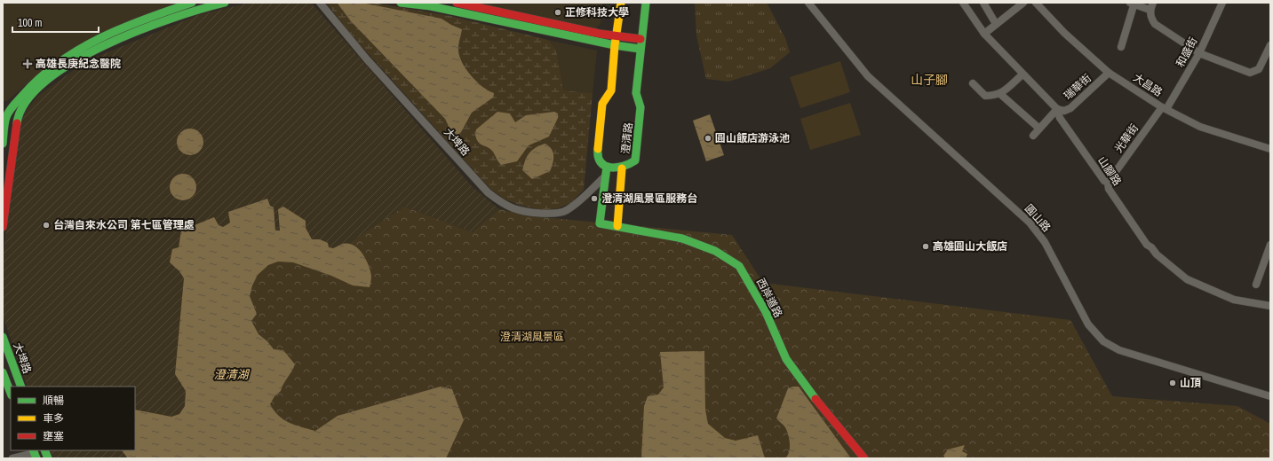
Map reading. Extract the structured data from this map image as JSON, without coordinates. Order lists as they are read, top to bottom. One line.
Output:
{"streets":{"main road":["澄清路","大埤路","西岸道路"],"street":["和盛街","大昌路","瑞華街","光華街","山腳路","圓山路"]},"crossings":[["和盛街","大昌路"],["和盛街","光華街"],["大昌路","瑞華街"],["大昌路","光華街"],["瑞華街","山腳路"],["光華街","山腳路"],["大埤路","西岸道路"]],"districts":["山子腳"],"water":["澄清湖"],"parks":["澄清湖風景區"],"places":{"other":["正修科技大學","圓山飯店游泳池","澄清湖風景區服務台","台灣自來水公司 第七區管理處","高雄圓山大飯店","山頂"],"health":["高雄長庚紀念醫院"]},"legend":["順暢","車多","壅塞"],"scale_bar":"100 m"}
